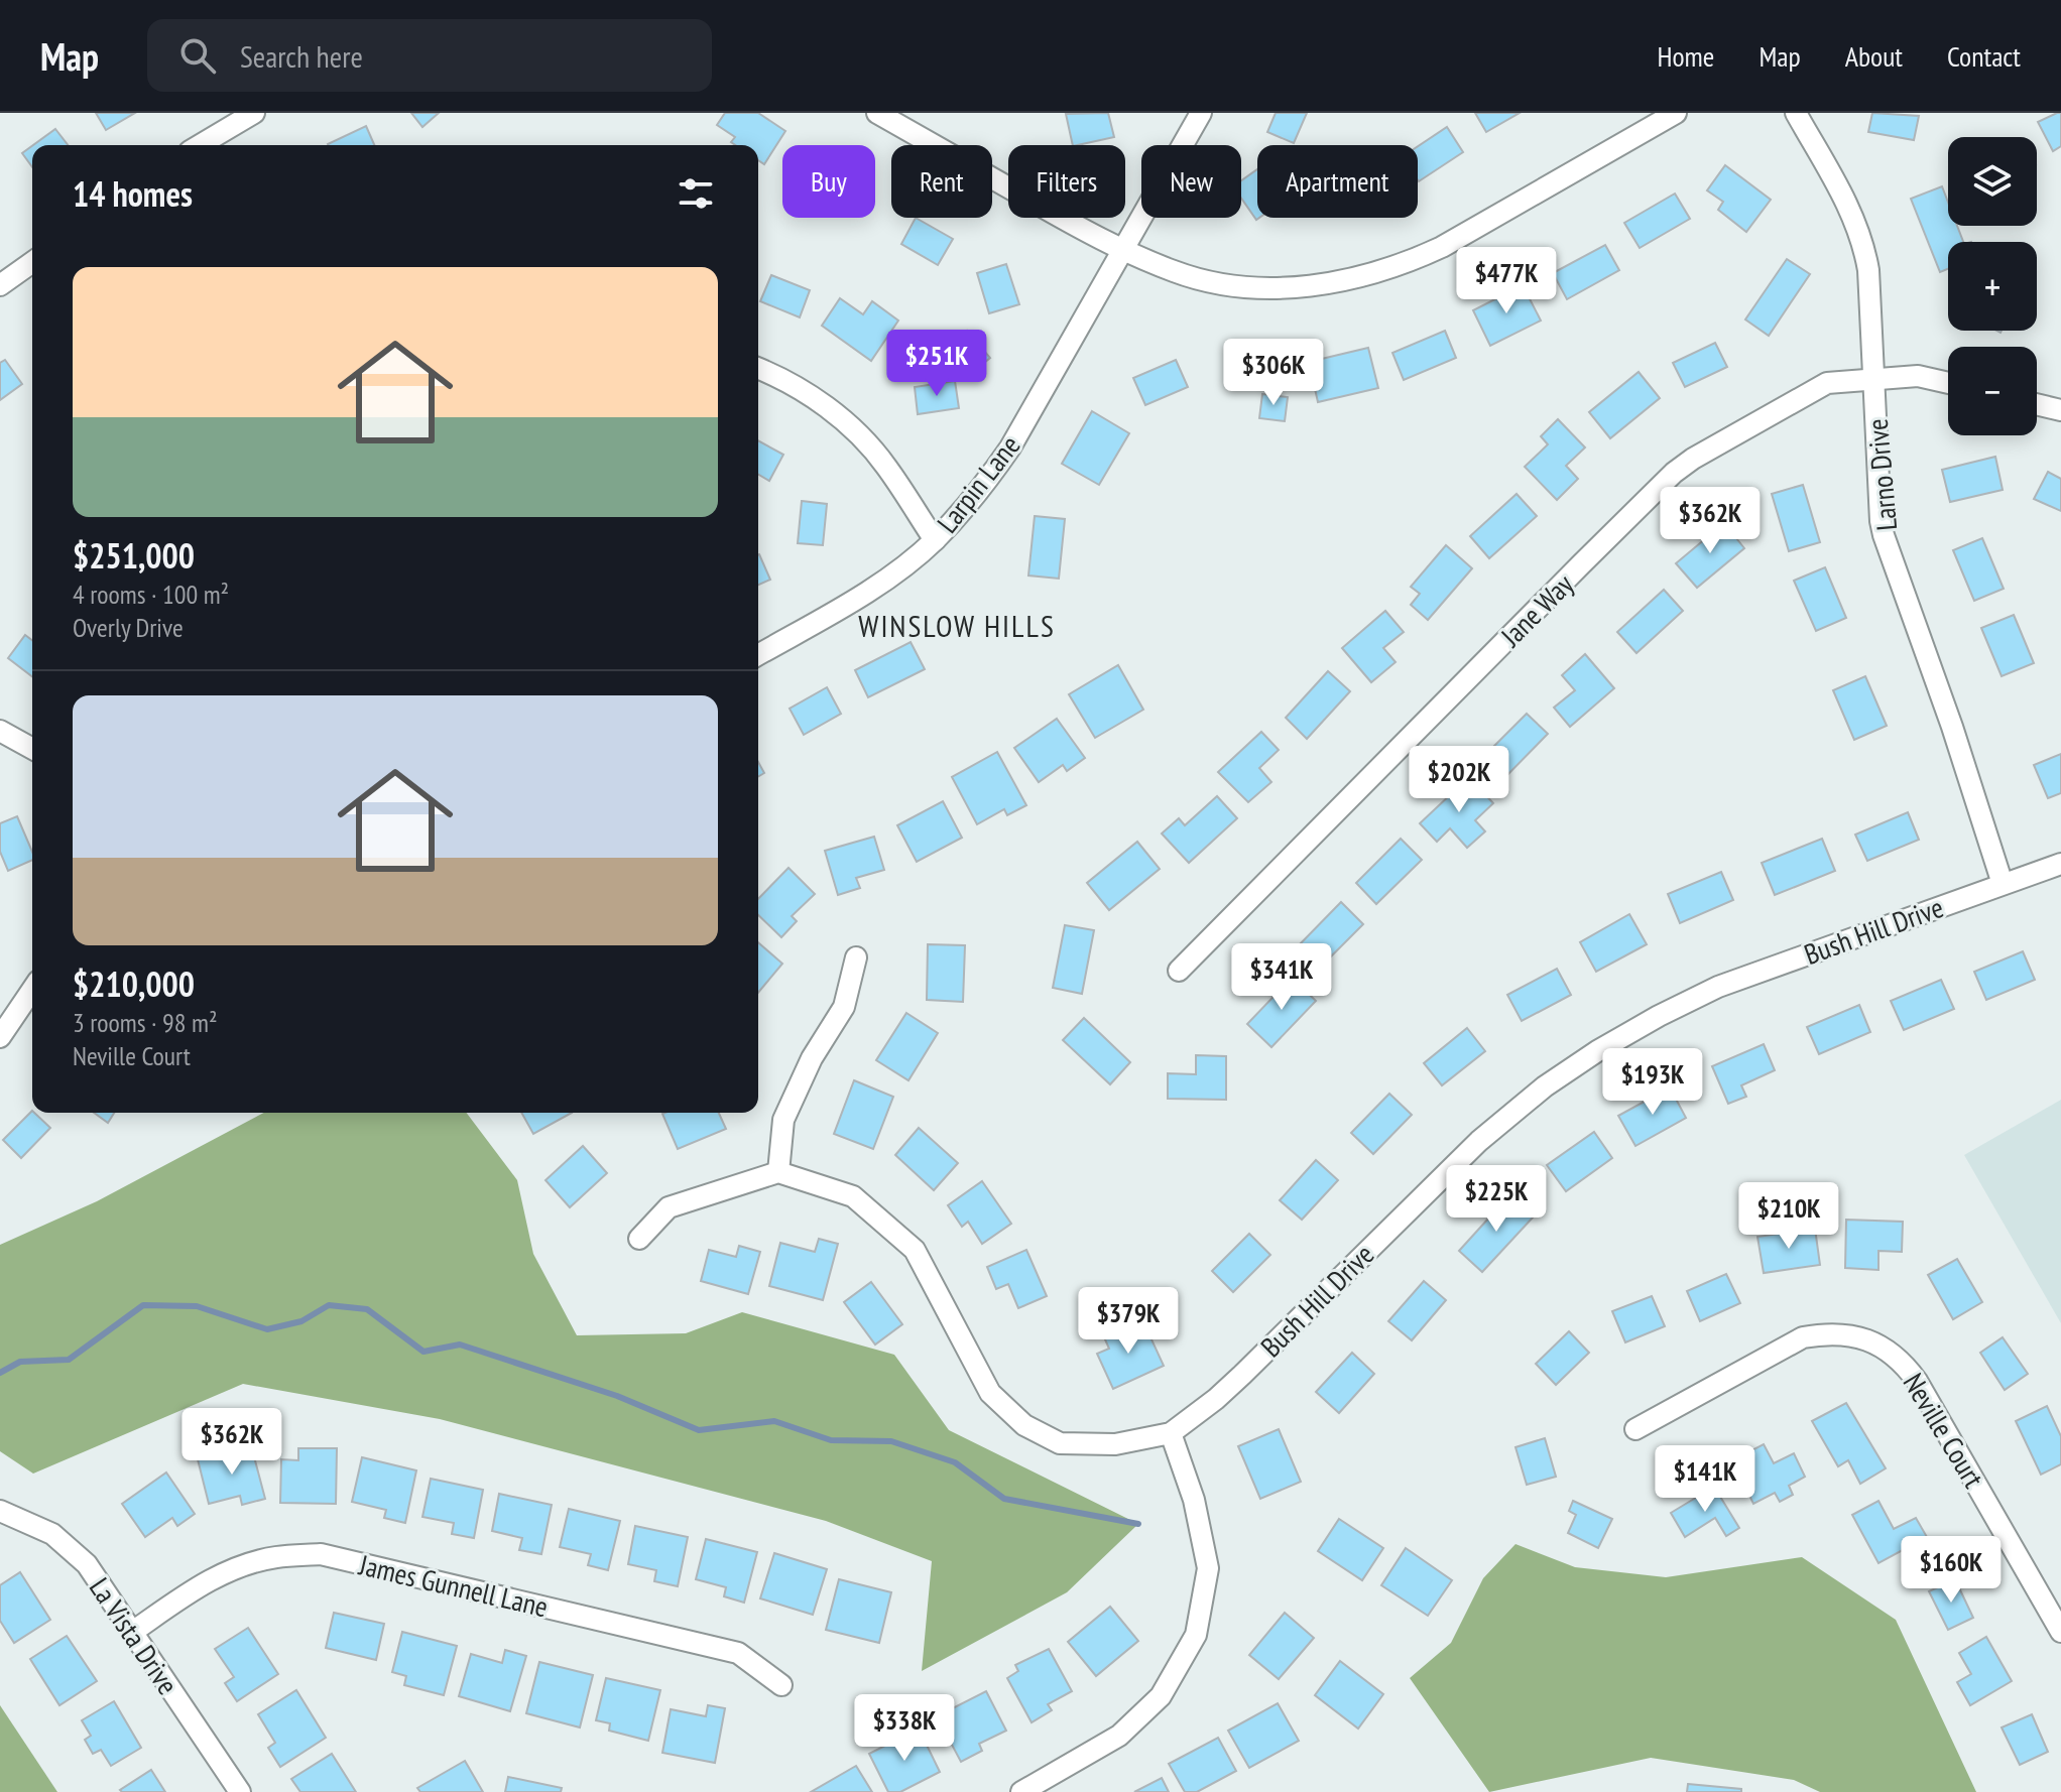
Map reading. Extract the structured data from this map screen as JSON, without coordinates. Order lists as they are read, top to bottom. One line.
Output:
{"streets":{"street":["Larno Drive","Larpin Lane","Jane Way","Bush Hill Drive","Neville Court","James Gunnell Lane","La Vista Drive"]},"crossings":[["Larno Drive","Jane Way"],["Larno Drive","Bush Hill Drive"],["James Gunnell Lane","La Vista Drive"]],"districts":["WINSLOW HILLS"],"page":{"header":"Map","search":"Search here","nav":["Home","Map","About","Contact"],"map_buttons":["+","−"],"chip":["Buy","Rent","Filters","New","Apartment"],"heading":"14 homes","list":[{"name":"$251,000","note":"4 rooms · 100 m² · Overly Drive"},{"name":"$210,000","note":"3 rooms · 98 m² · Neville Court"}],"price":["$477K","$251K","$306K","$362K","$202K","$341K","$193K","$225K","$210K","$379K","$362K","$141K","$160K","$338K"]}}
